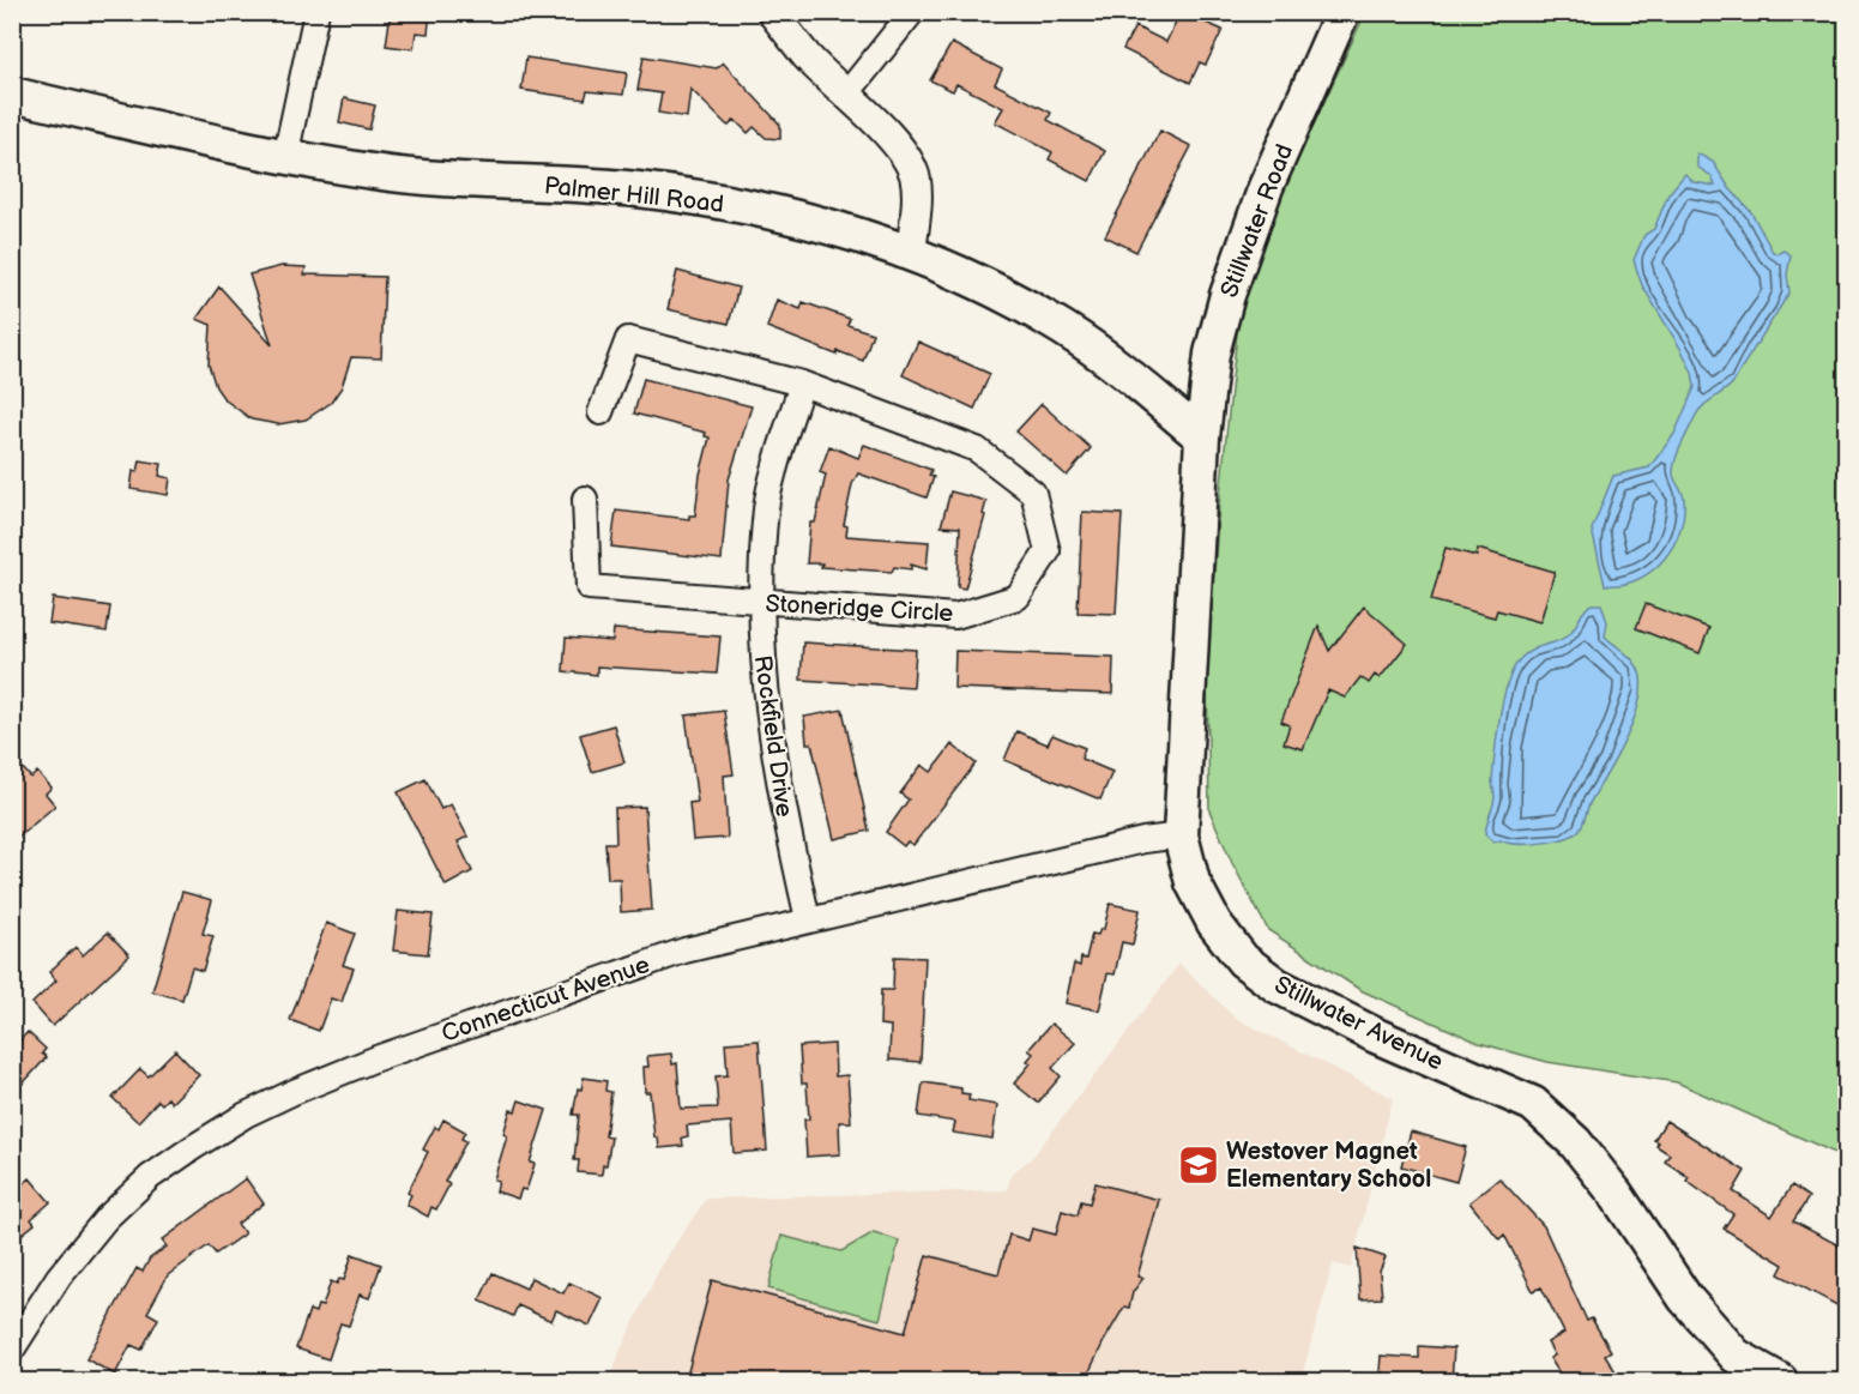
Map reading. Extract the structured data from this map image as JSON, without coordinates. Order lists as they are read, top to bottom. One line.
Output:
{"streets":{"main road":["Palmer Hill Road","Stillwater Road","Stillwater Avenue"],"street":["Stoneridge Circle","Rockfield Drive","Connecticut Avenue"]},"crossings":[["Palmer Hill Road","Stillwater Road"],["Palmer Hill Road","Stillwater Avenue"],["Stillwater Road","Stillwater Avenue"],["Stoneridge Circle","Rockfield Drive"],["Rockfield Drive","Connecticut Avenue"],["Connecticut Avenue","Stillwater Avenue"]],"places":{"school or university":["Westover Magnet Elementary School"]}}
